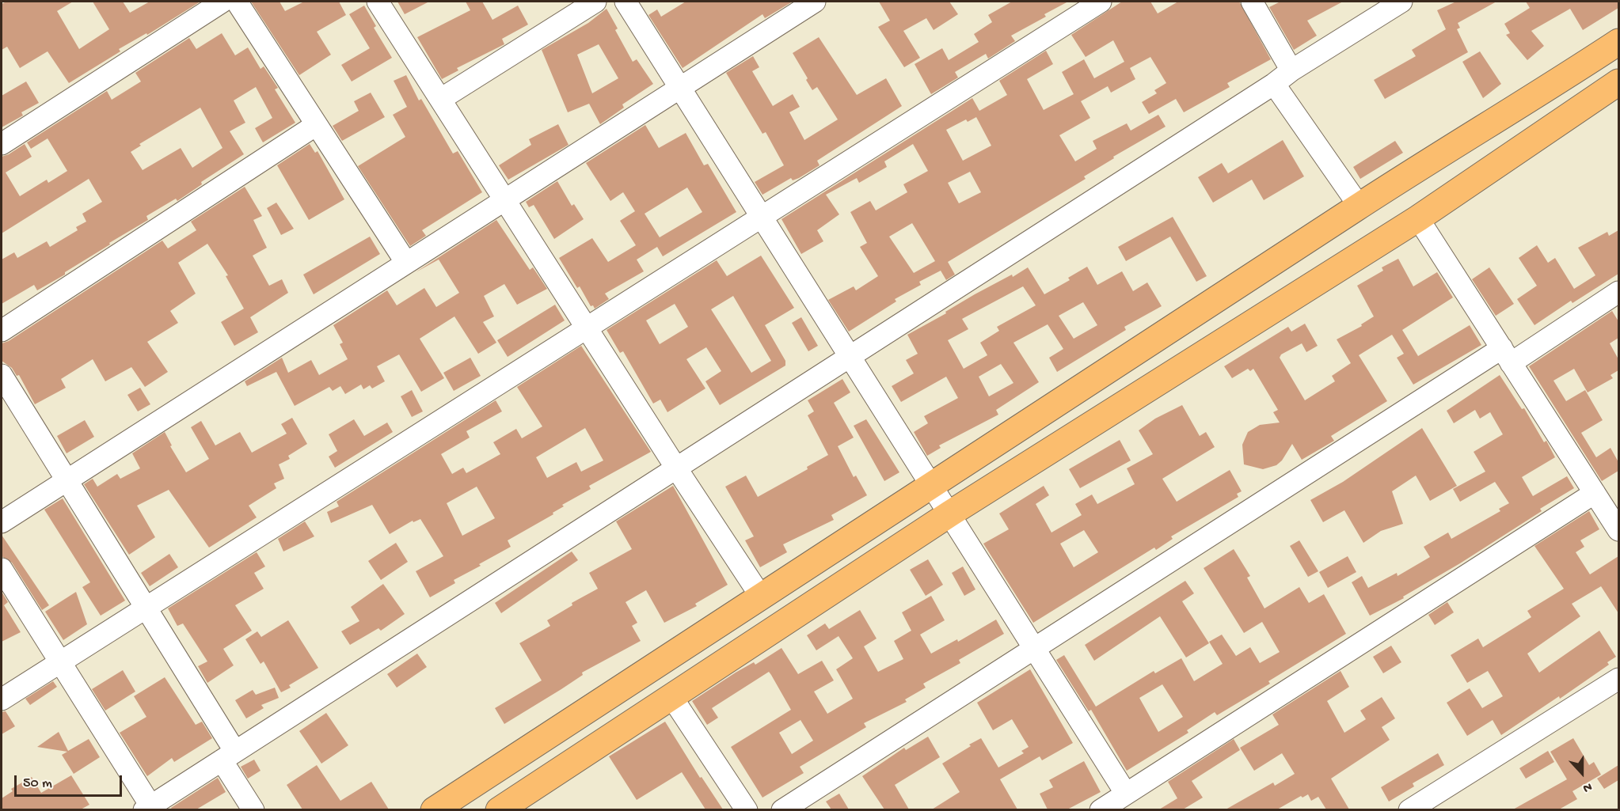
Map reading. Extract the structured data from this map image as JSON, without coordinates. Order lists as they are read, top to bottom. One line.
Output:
{"scale_bar":"50 m","north":"bottom"}
